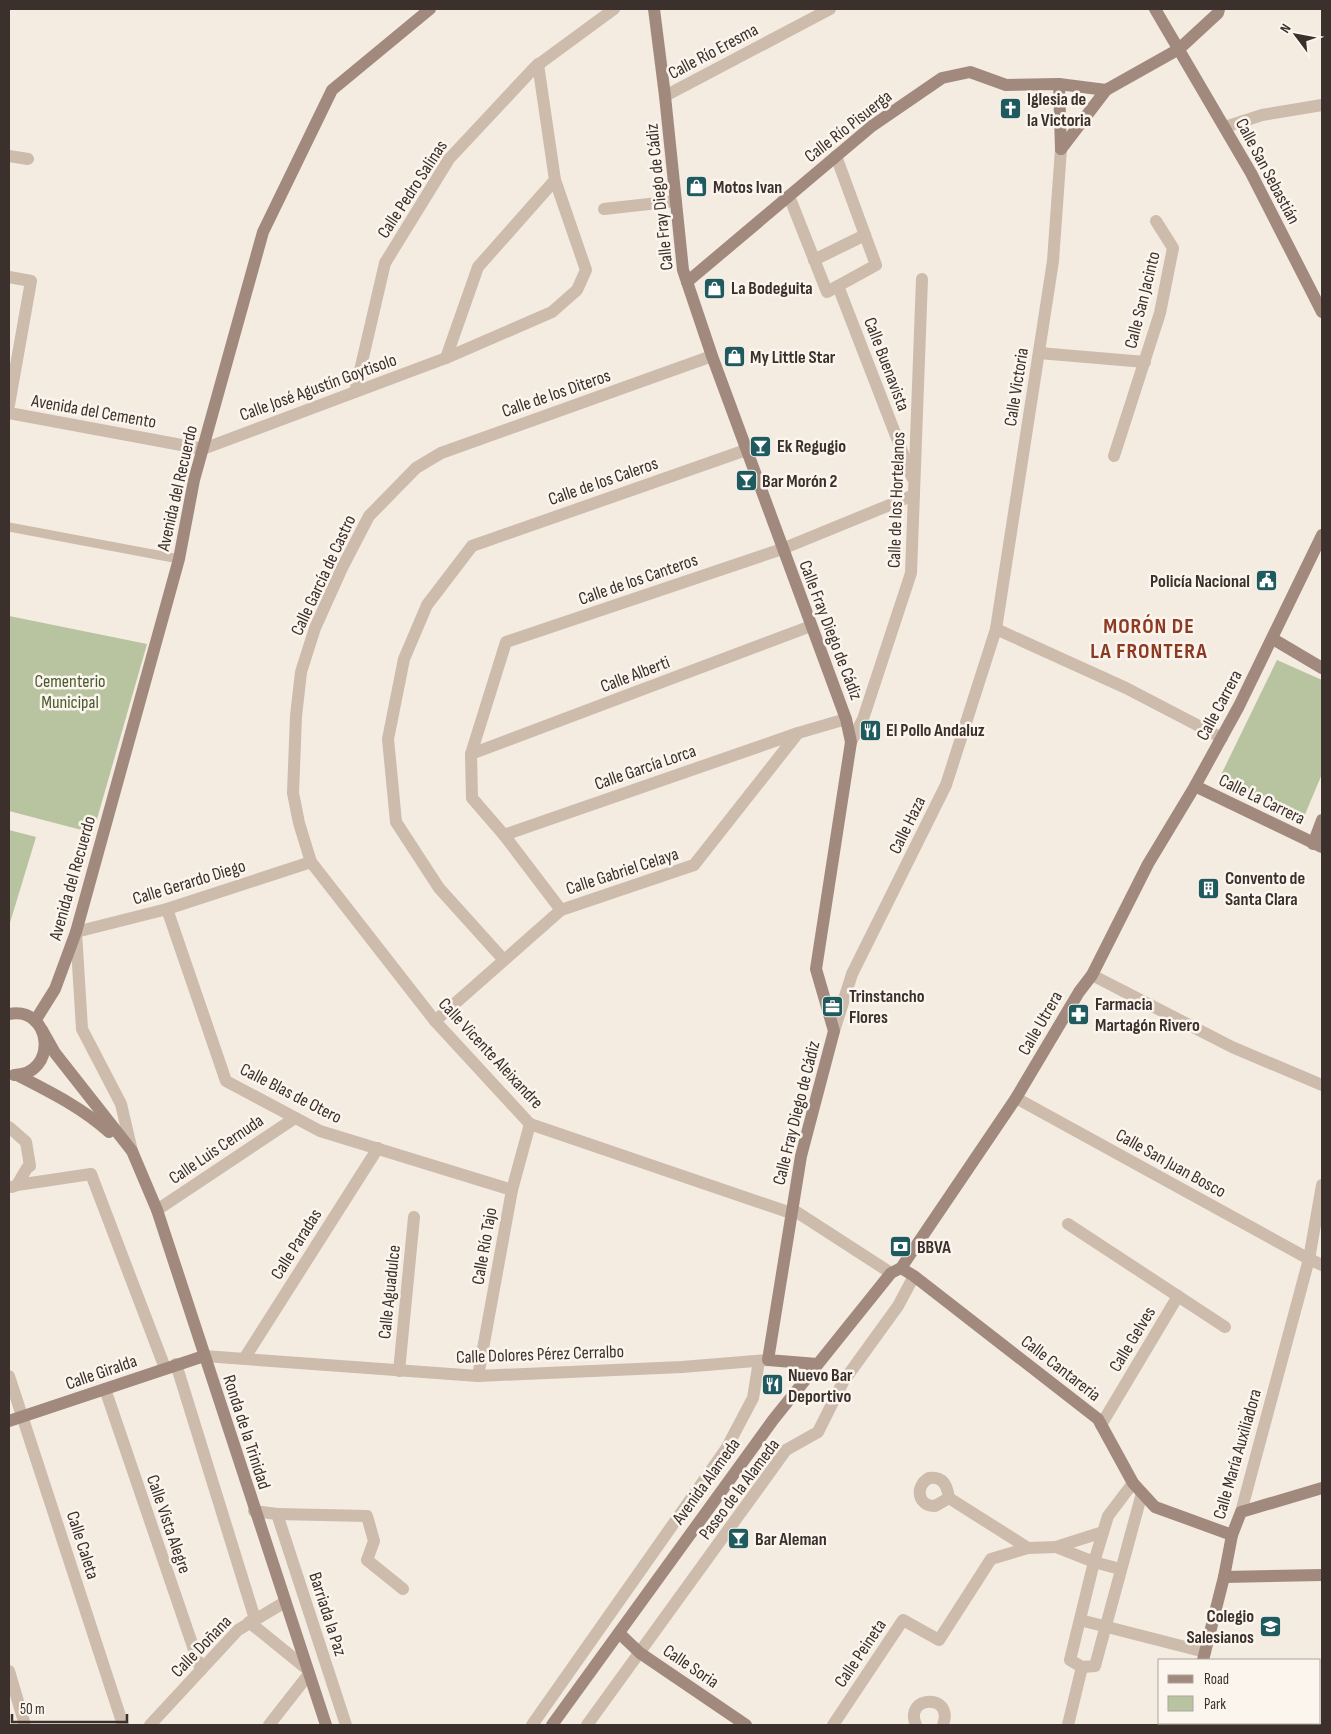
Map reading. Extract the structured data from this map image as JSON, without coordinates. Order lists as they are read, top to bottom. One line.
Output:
{"streets":{"street":["Calle Río Eresma","Calle Río Pisuerga","Calle San Sebastián","Calle Pedro Salinas","Calle Fray Diego de Cádiz","Calle San Jacinto","Calle Buenavista","Calle José Agustín Goytisolo","Calle Victoria","Calle de los Diteros","Avenida del Cemento","Calle de los Caleros","Avenida del Recuerdo","Calle de los Hortelanos","Calle García de Castro","Calle de los Canteros","Calle Alberti","Calle Carrera","Calle García Lorca","Calle La Carrera","Calle Haza","Calle Gabriel Celaya","Calle Gerardo Diego","Calle Utrera","Calle Vicente Aleixandre","Calle Blas de Otero","Calle Luis Cernuda","Calle San Juan Bosco","Calle Paradas","Calle Río Tajo","Calle Aguadulce","Calle Gelves","Calle Dolores Pérez Cerralbo","Calle Cantareria","Calle Giralda","Ronda de la Trinidad","Calle María Auxiliadora","Avenida Alameda","Paseo de la Alameda","Calle Vista Alegre","Calle Caleta","Barriada la Paz","Calle Doñana","Calle Peineta","Calle Soria"]},"crossings":[["Calle Río Eresma","Calle Fray Diego de Cádiz"],["Calle Río Pisuerga","Calle Fray Diego de Cádiz"],["Calle Pedro Salinas","Calle José Agustín Goytisolo"],["Calle Fray Diego de Cádiz","Calle de los Diteros"],["Calle Fray Diego de Cádiz","Calle de los Caleros"],["Calle Fray Diego de Cádiz","Calle de los Hortelanos"],["Calle Fray Diego de Cádiz","Calle de los Canteros"],["Calle Fray Diego de Cádiz","Calle Alberti"],["Calle Fray Diego de Cádiz","Calle García Lorca"],["Calle Fray Diego de Cádiz","Calle Haza"],["Calle Fray Diego de Cádiz","Calle Vicente Aleixandre"],["Calle Fray Diego de Cádiz","Calle Dolores Pérez Cerralbo"],["Calle Fray Diego de Cádiz","Paseo de la Alameda"],["Calle San Jacinto","Calle Victoria"],["Calle Buenavista","Calle de los Hortelanos"],["Calle Buenavista","Calle de los Canteros"],["Calle José Agustín Goytisolo","Avenida del Cemento"],["Calle José Agustín Goytisolo","Avenida del Recuerdo"],["Calle Victoria","Calle Haza"],["Calle de los Diteros","Calle García de Castro"],["Avenida del Cemento","Avenida del Recuerdo"],["Calle de los Caleros","Calle Gabriel Celaya"],["Avenida del Recuerdo","Calle Gerardo Diego"],["Avenida del Recuerdo","Ronda de la Trinidad"],["Calle de los Hortelanos","Calle de los Canteros"],["Calle García de Castro","Calle Gerardo Diego"],["Calle García de Castro","Calle Vicente Aleixandre"],["Calle de los Canteros","Calle Alberti"],["Calle Carrera","Calle La Carrera"],["Calle Carrera","Calle Utrera"],["Calle García Lorca","Calle Gabriel Celaya"],["Calle La Carrera","Calle Utrera"],["Calle Gabriel Celaya","Calle Vicente Aleixandre"],["Calle Gerardo Diego","Calle Vicente Aleixandre"],["Calle Gerardo Diego","Calle Blas de Otero"],["Calle Utrera","Calle Vicente Aleixandre"],["Calle Utrera","Calle San Juan Bosco"],["Calle Utrera","Calle Cantareria"],["Calle Utrera","Avenida Alameda"],["Calle Vicente Aleixandre","Calle Río Tajo"],["Calle Vicente Aleixandre","Calle Cantareria"],["Calle Vicente Aleixandre","Avenida Alameda"],["Calle Blas de Otero","Calle Luis Cernuda"],["Calle Blas de Otero","Calle Paradas"],["Calle Blas de Otero","Calle Río Tajo"],["Calle Luis Cernuda","Ronda de la Trinidad"],["Calle San Juan Bosco","Calle María Auxiliadora"],["Calle Paradas","Calle Dolores Pérez Cerralbo"],["Calle Río Tajo","Calle Dolores Pérez Cerralbo"],["Calle Aguadulce","Calle Dolores Pérez Cerralbo"],["Calle Gelves","Calle Cantareria"],["Calle Dolores Pérez Cerralbo","Calle Giralda"],["Calle Dolores Pérez Cerralbo","Ronda de la Trinidad"],["Calle Dolores Pérez Cerralbo","Avenida Alameda"],["Calle Dolores Pérez Cerralbo","Paseo de la Alameda"],["Calle Cantareria","Calle María Auxiliadora"],["Calle Cantareria","Avenida Alameda"],["Calle Cantareria","Paseo de la Alameda"],["Calle Giralda","Ronda de la Trinidad"],["Calle Giralda","Calle Vista Alegre"],["Calle Giralda","Calle Caleta"],["Ronda de la Trinidad","Calle Doñana"],["Avenida Alameda","Calle Soria"],["Paseo de la Alameda","Calle Soria"],["Calle Vista Alegre","Calle Doñana"]],"districts":["MORÓN DE LA FRONTERA"],"parks":["Cementerio Municipal"],"places":{"church":["Iglesia de la Victoria"],"shop":["Motos Ivan","La Bodeguita","My Little Star"],"bar":["Ek Regugio","Bar Morón 2","Bar Aleman"],"public building":["Policía Nacional"],"restaurant":["El Pollo Andaluz","Nuevo Bar Deportivo"],"building":["Convento de Santa Clara"],"office":["Trinstancho Flores"],"pharmacy":["Farmacia Martagón Rivero"],"bank":["BBVA"],"school or university":["Colegio Salesianos"]},"legend":["Road","Park"],"scale_bar":"50 m","north":"top left"}
